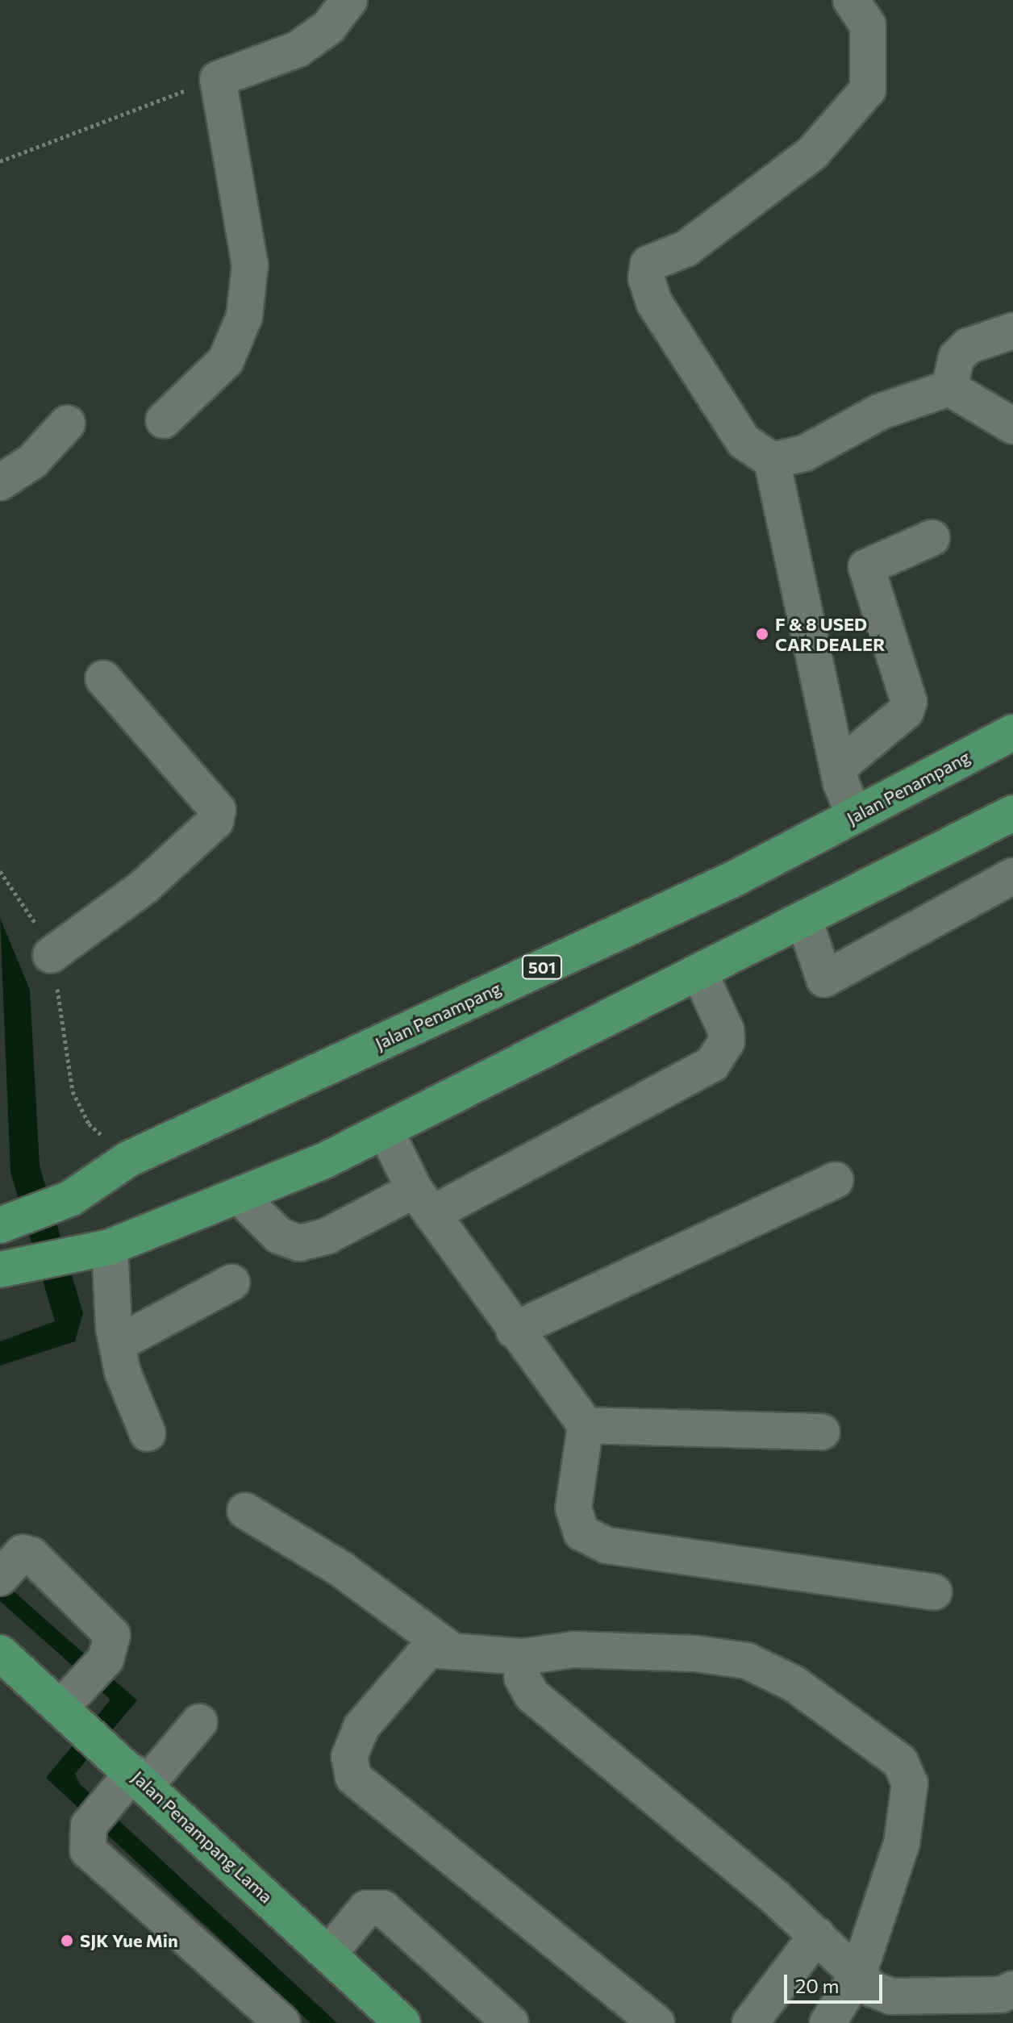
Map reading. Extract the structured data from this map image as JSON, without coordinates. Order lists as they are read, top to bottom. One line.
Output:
{"streets":{"main road":["Jalan Penampang","501","Jalan Penampang Lama"]},"places":["F & 8 USED CAR DEALER","SJK Yue Min"],"scale_bar":"20 m"}
